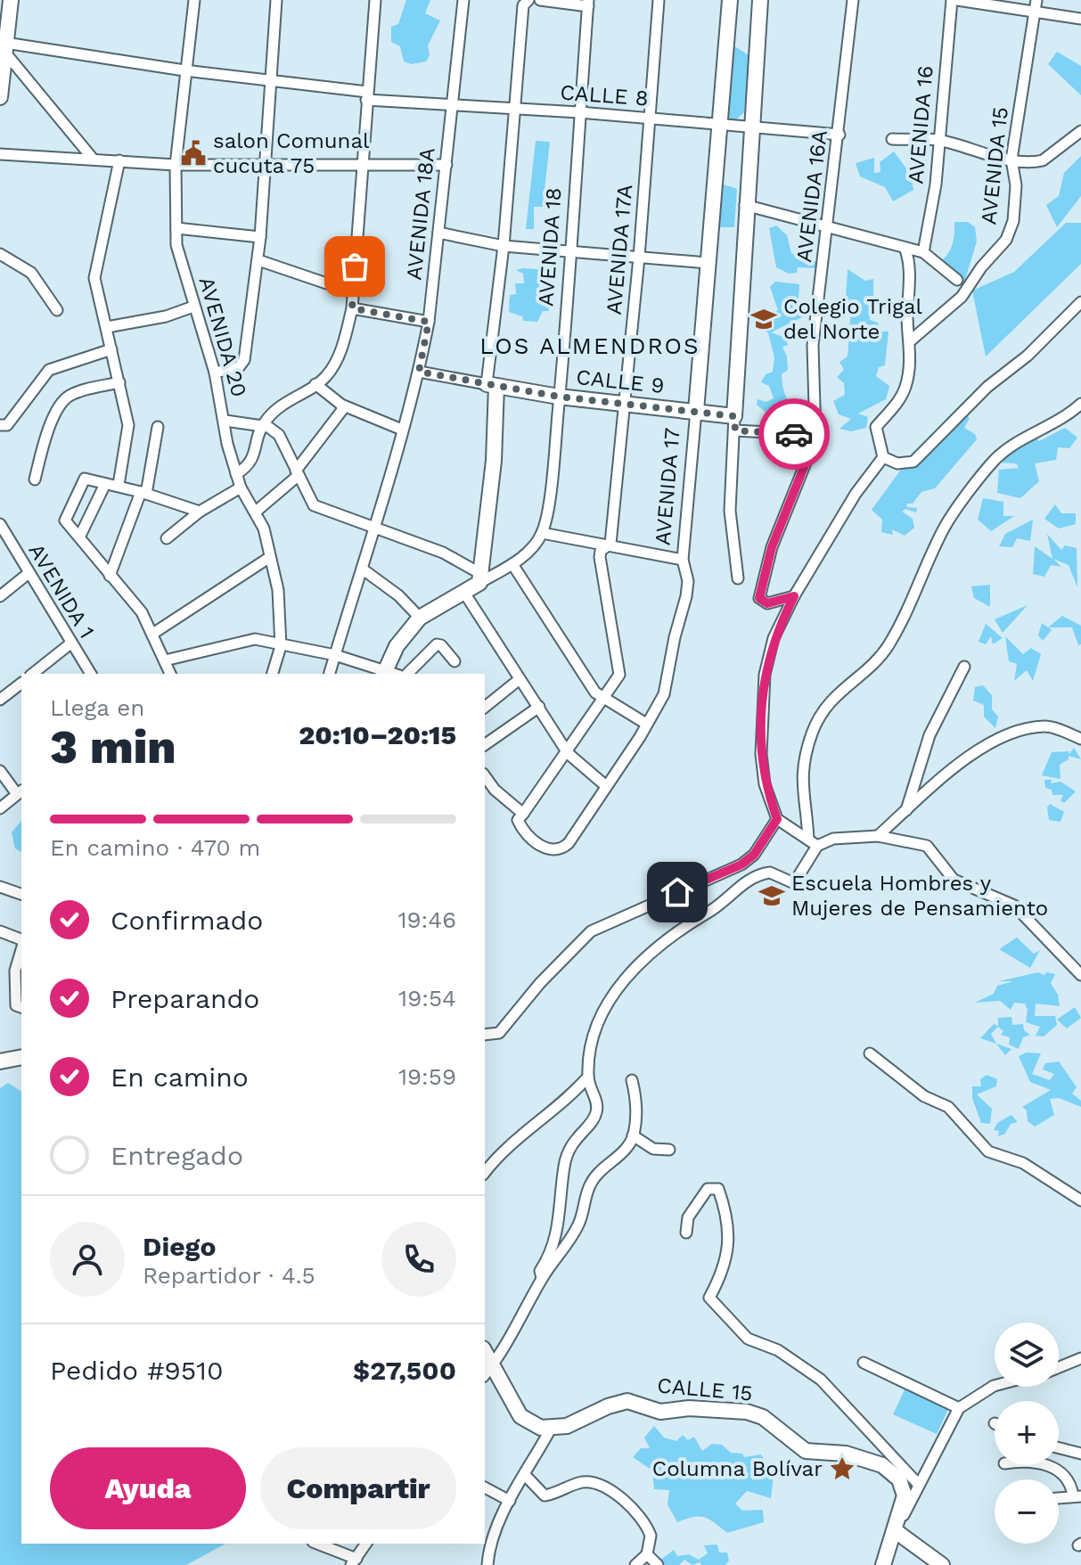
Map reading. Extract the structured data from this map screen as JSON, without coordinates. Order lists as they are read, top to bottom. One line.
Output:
{"streets":{"main road":["CALLE 9","AVENIDA 17","CALLE 15"],"street":["CALLE 8","AVENIDA 16","AVENIDA 15","AVENIDA 16A","AVENIDA 18A","AVENIDA 18","AVENIDA 17A","AVENIDA 20","AVENIDA 1"]},"crossings":[["CALLE 8","AVENIDA 16A"],["CALLE 8","AVENIDA 18A"],["CALLE 8","AVENIDA 18"],["CALLE 8","AVENIDA 17A"],["CALLE 8","AVENIDA 20"],["CALLE 8","AVENIDA 17"],["AVENIDA 18A","CALLE 9"],["AVENIDA 18","CALLE 9"],["AVENIDA 17A","CALLE 9"],["AVENIDA 17A","AVENIDA 17"],["CALLE 9","AVENIDA 17"]],"districts":["LOS ALMENDROS"],"places":{"public building":["salon Comunal cucuta 75"],"school or university":["Colegio Trigal del Norte","Escuela Hombres y Mujeres de Pensamiento"],"place":["Columna Bolívar"]},"page":{"heading":["3 min","Llega en","20:10–20:15"],"panel":["Diego","Repartidor · 4.5","Pedido #9510","$27,500"],"bar":"En camino · 470 m","list":[["Confirmado","19:46"],["Preparando","19:54"],["En camino","19:59"],"Entregado"],"map_buttons":["+","−"],"buttons":["Ayuda","Compartir"]}}
